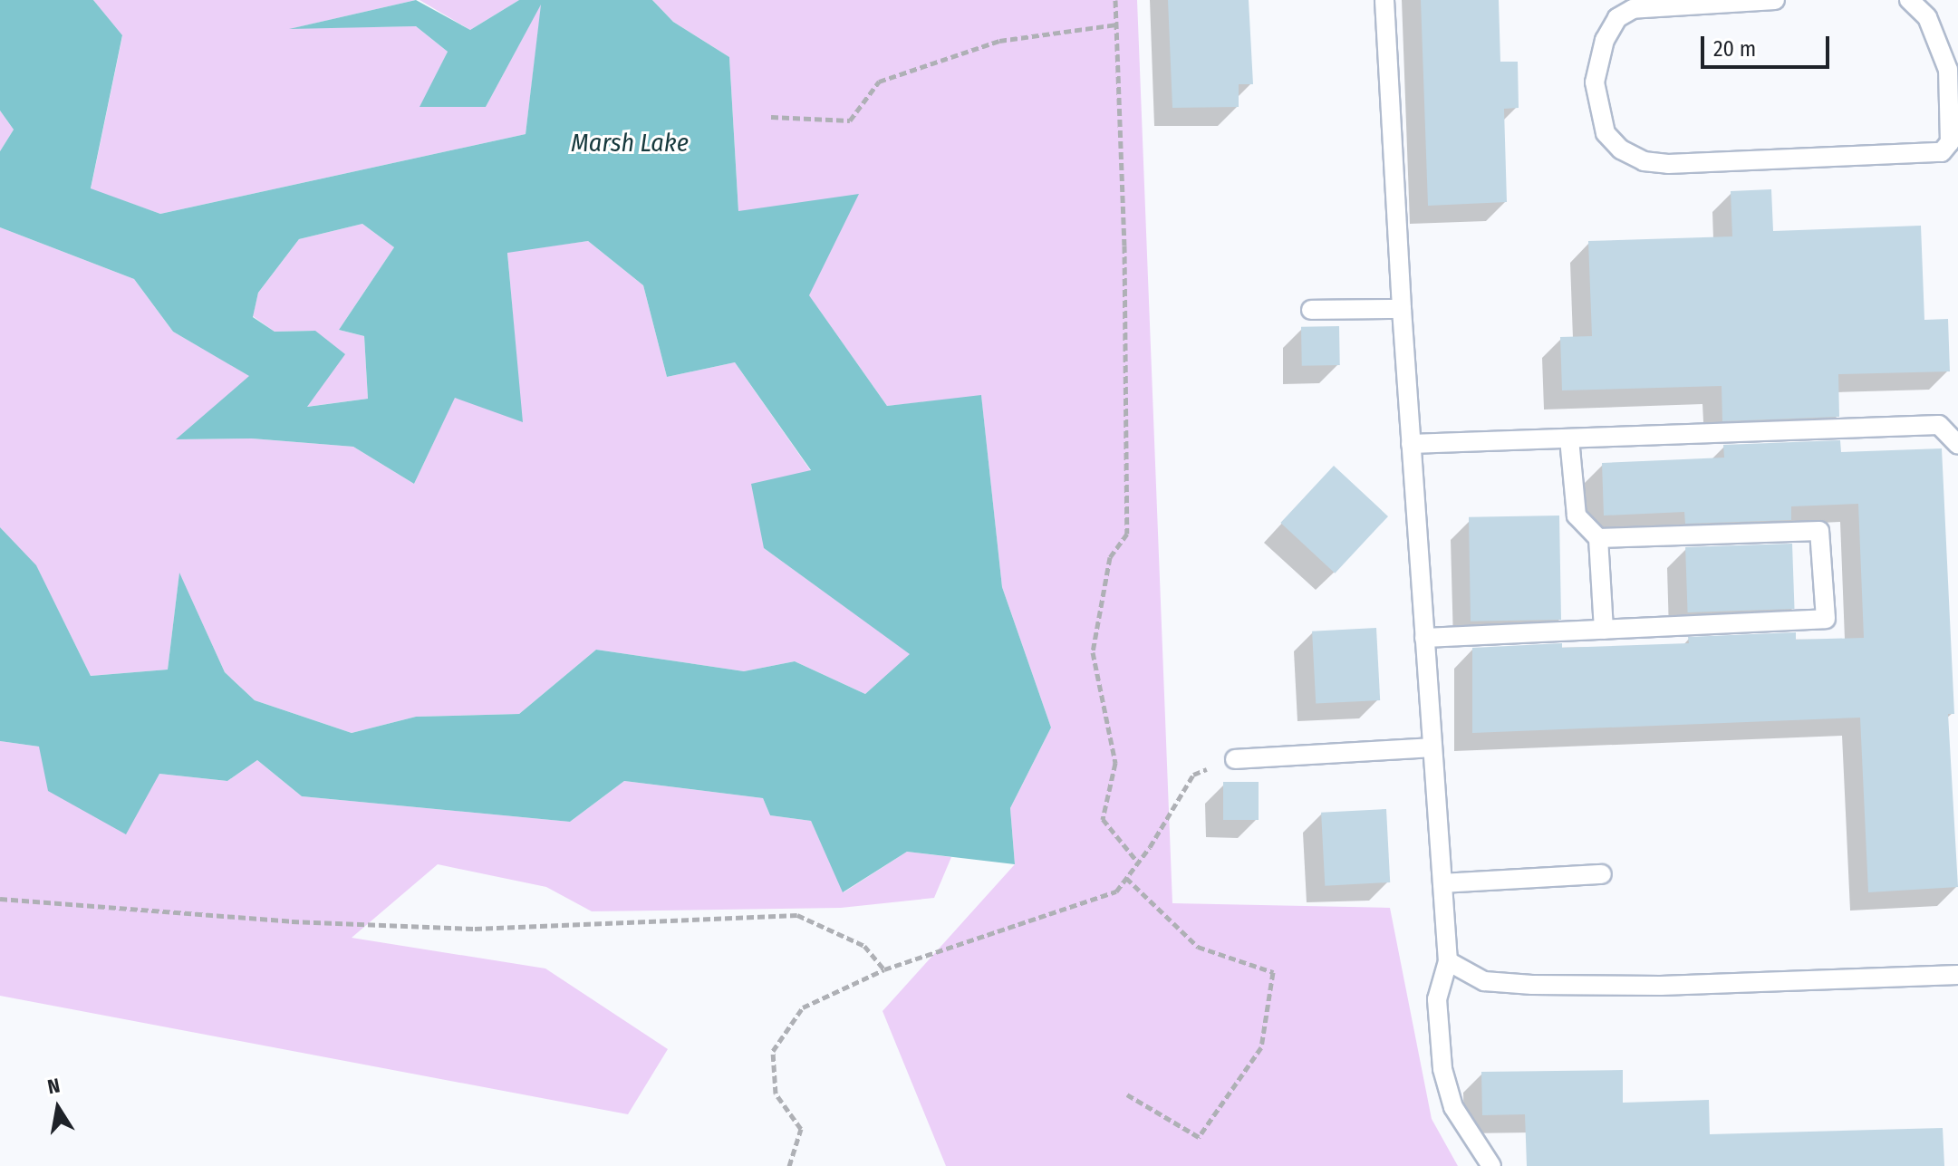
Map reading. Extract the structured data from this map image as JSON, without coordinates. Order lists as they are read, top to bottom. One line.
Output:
{"water":["Marsh Lake"],"scale_bar":"20 m","north":"top"}
